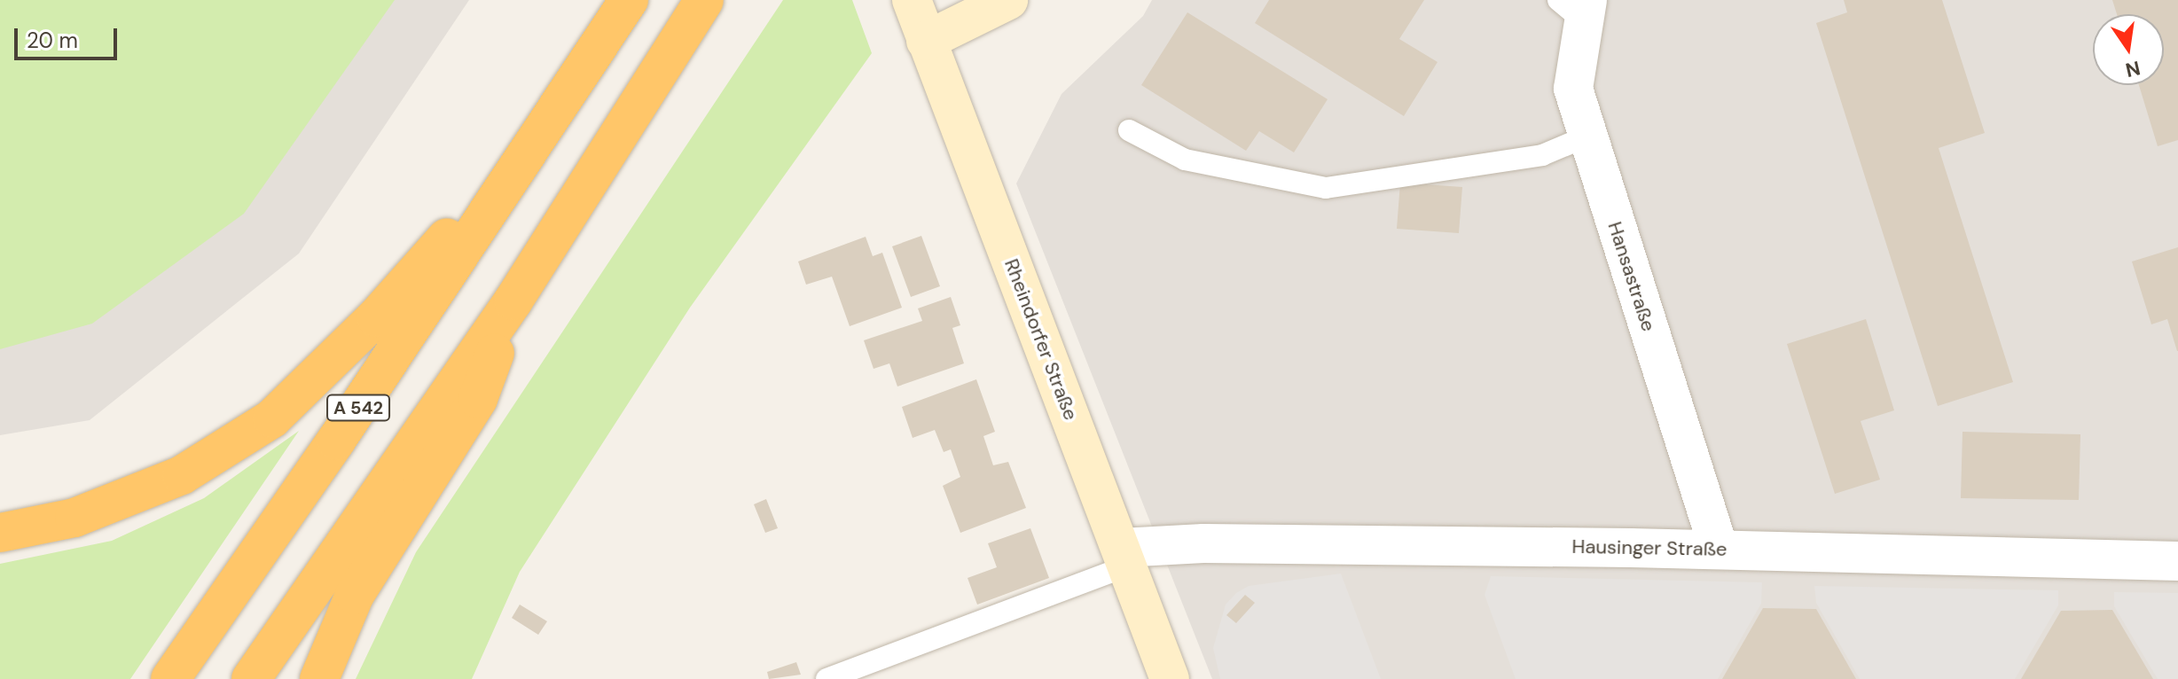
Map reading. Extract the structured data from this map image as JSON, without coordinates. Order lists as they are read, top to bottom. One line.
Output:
{"streets":{"highway":["A 542"],"main road":["Rheindorfer Straße"],"street":["Hansastraße","Hausinger Straße"]},"crossings":[["Hansastraße","Hausinger Straße"],["Rheindorfer Straße","Hausinger Straße"]],"scale_bar":"20 m","north":"bottom"}
